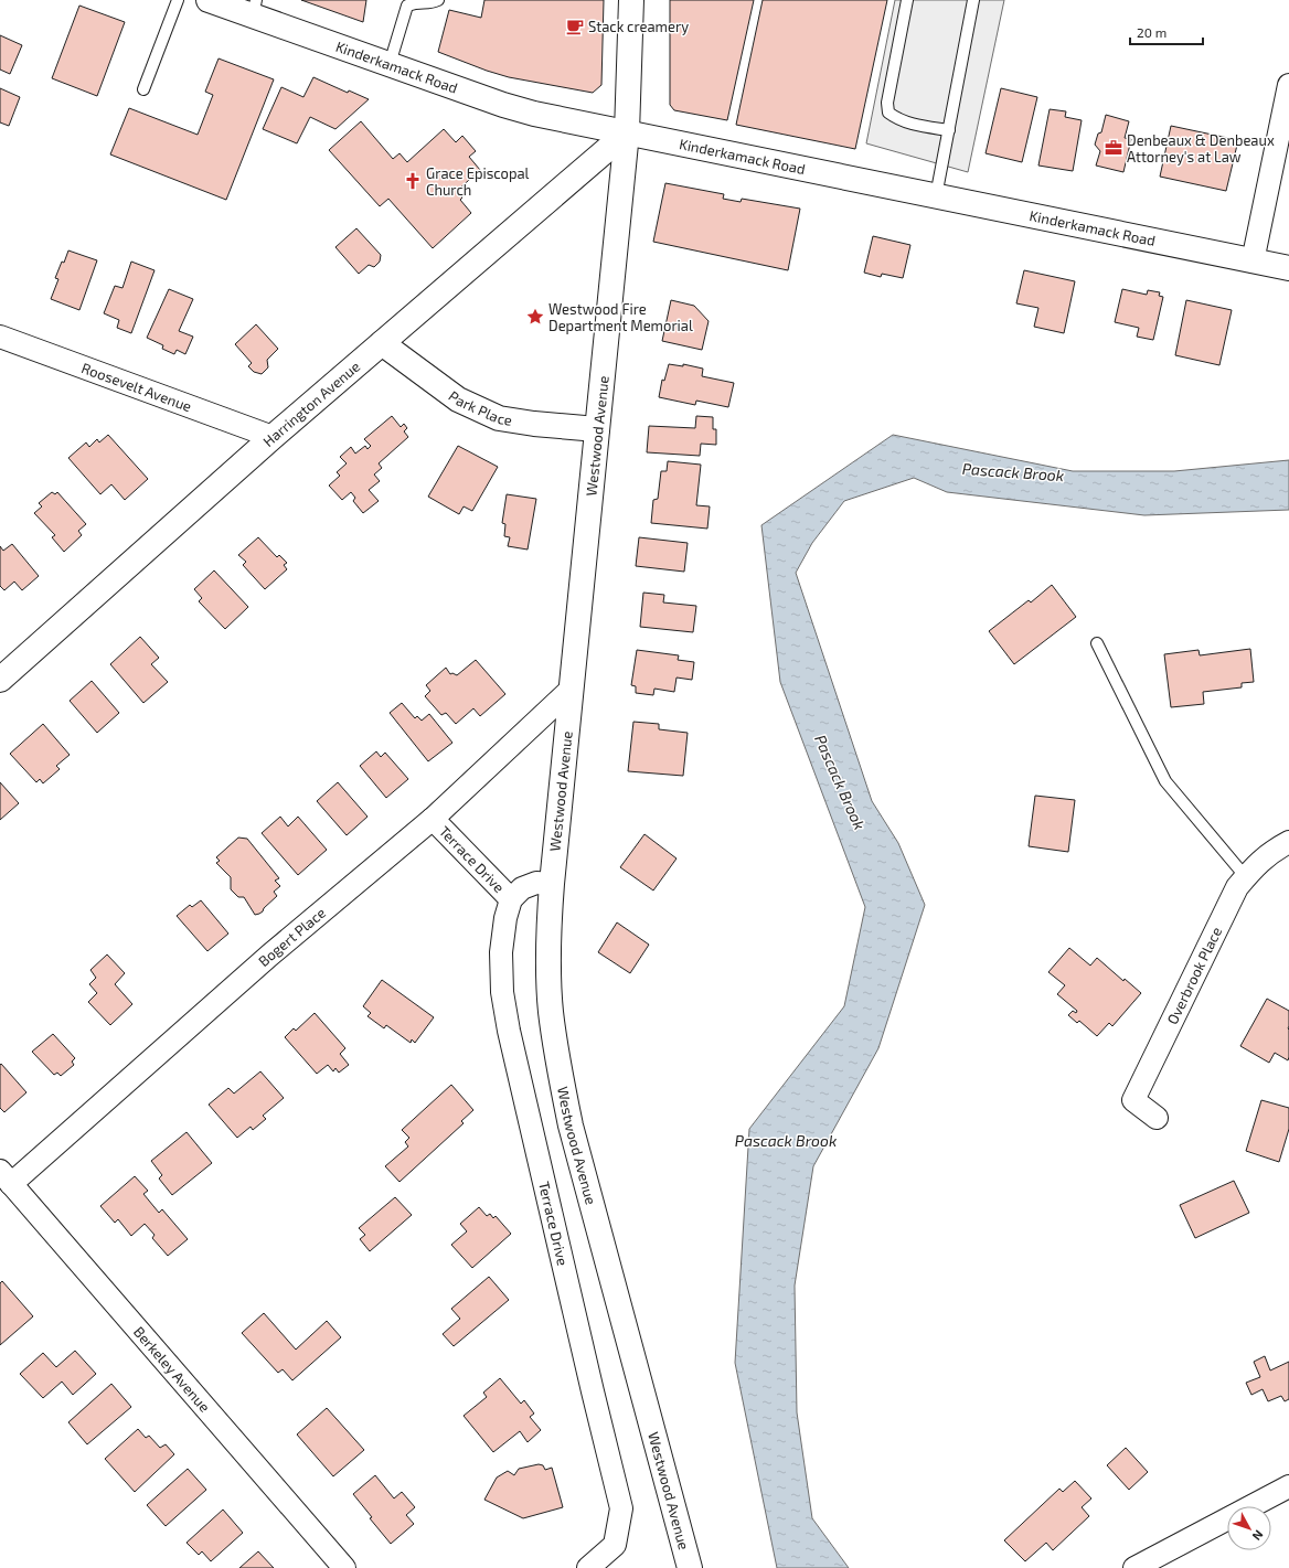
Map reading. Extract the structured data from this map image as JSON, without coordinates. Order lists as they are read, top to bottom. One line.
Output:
{"streets":{"street":["Kinderkamack Road","Roosevelt Avenue","Harrington Avenue","Park Place","Westwood Avenue","Terrace Drive","Bogert Place","Overbrook Place","Berkeley Avenue"]},"crossings":[["Kinderkamack Road","Harrington Avenue"],["Kinderkamack Road","Westwood Avenue"],["Roosevelt Avenue","Harrington Avenue"],["Harrington Avenue","Park Place"],["Harrington Avenue","Westwood Avenue"],["Park Place","Westwood Avenue"],["Westwood Avenue","Terrace Drive"],["Westwood Avenue","Bogert Place"],["Terrace Drive","Bogert Place"],["Bogert Place","Berkeley Avenue"]],"water":["Pascack Brook"],"places":{"cafe":["Stack creamery"],"office":["Denbeaux & Denbeaux Attorney's at Law"],"church":["Grace Episcopal Church"],"place":["Westwood Fire Department Memorial"]},"scale_bar":"20 m","north":"bottom right"}
